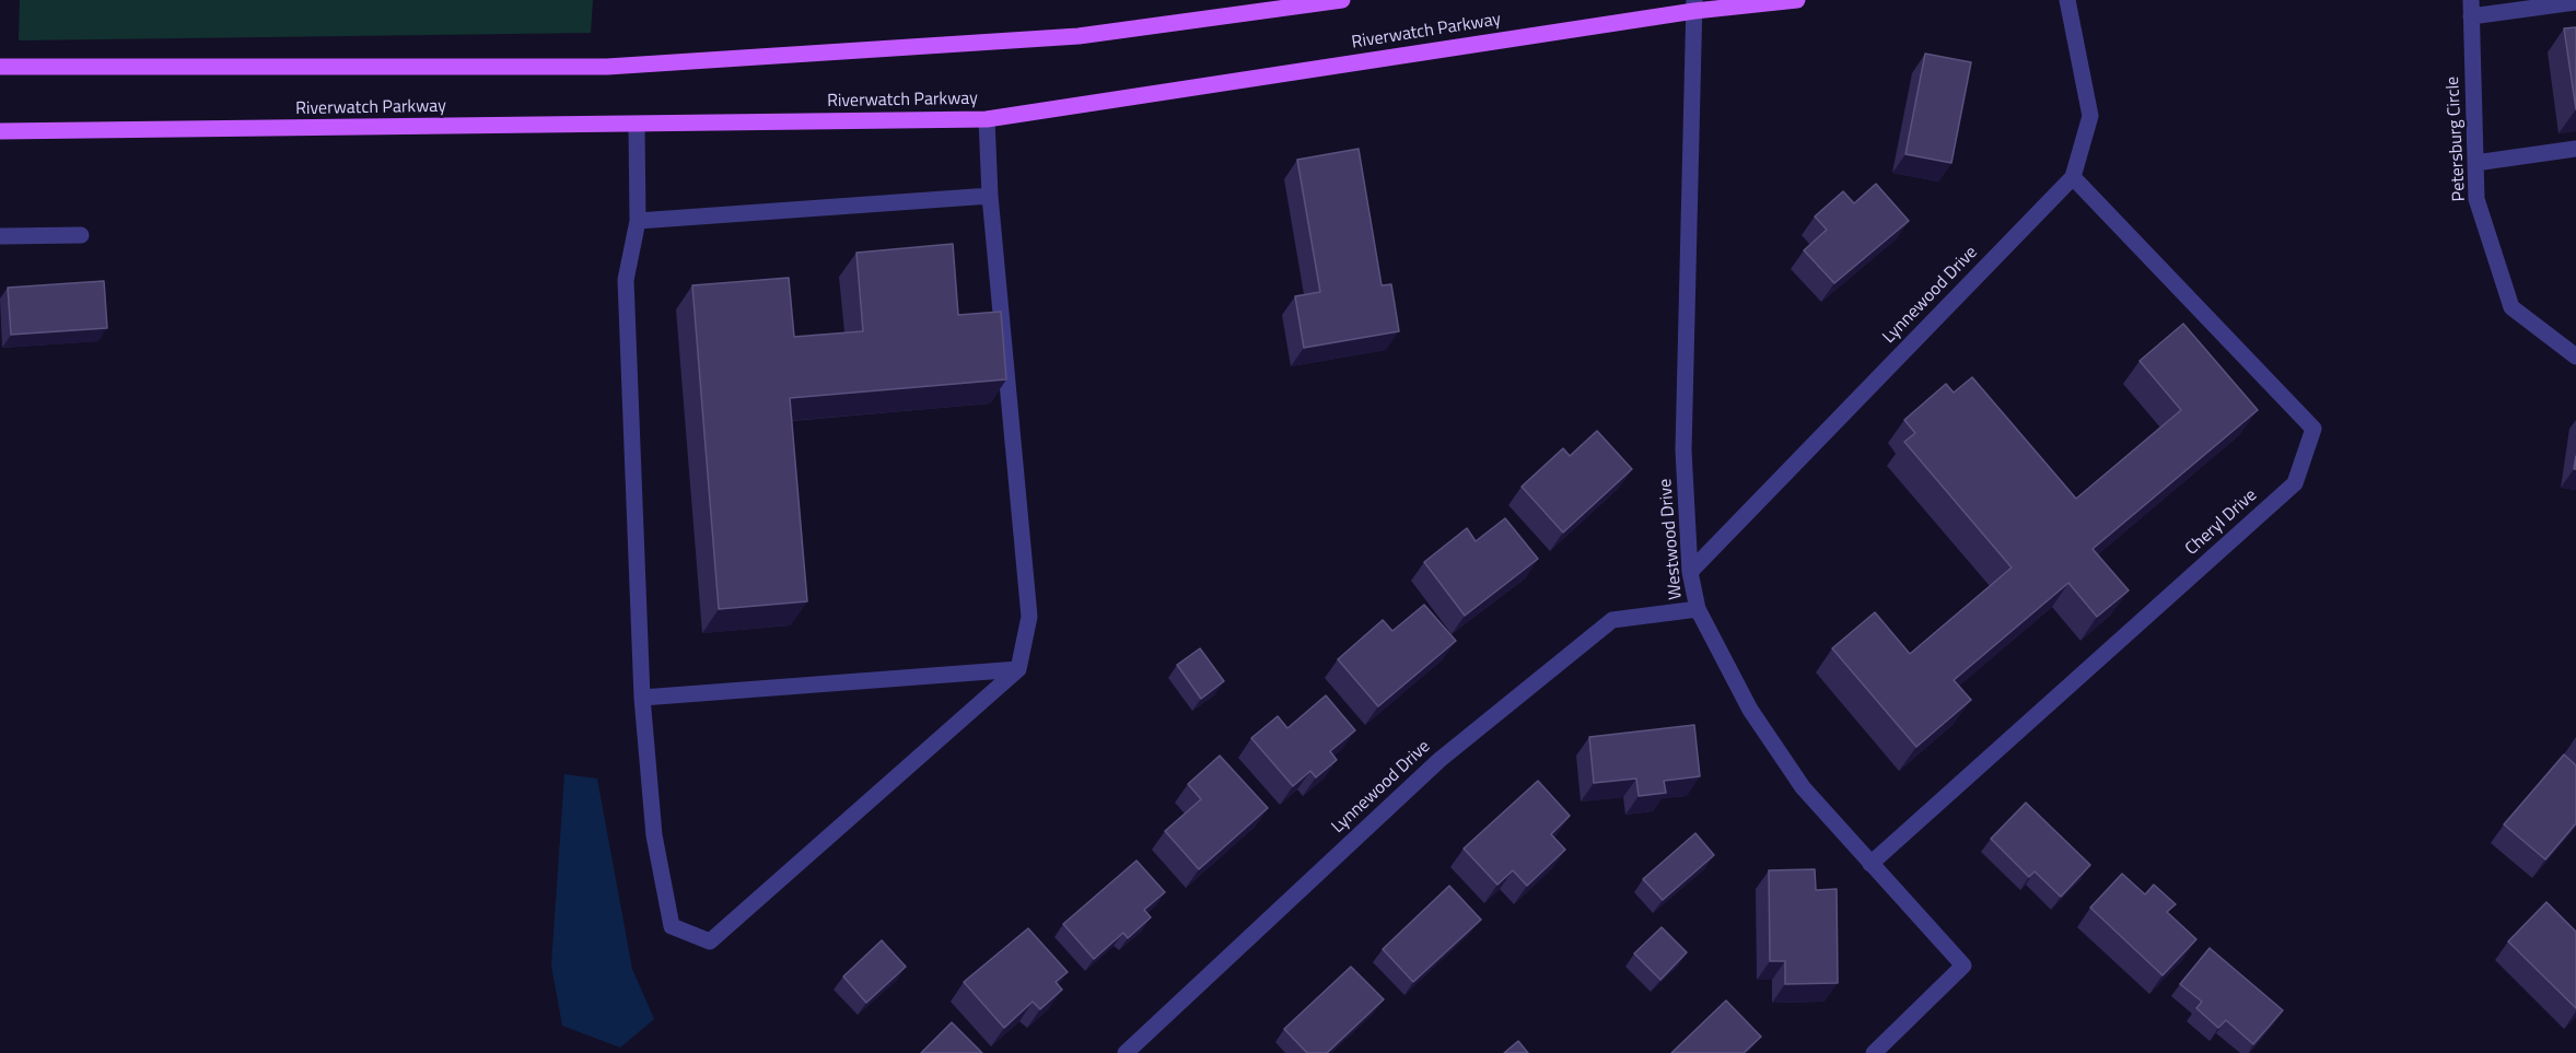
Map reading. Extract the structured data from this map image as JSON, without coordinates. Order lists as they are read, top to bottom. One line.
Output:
{"streets":{"main road":["Riverwatch Parkway"],"street":["Petersburg Circle","Lynnewood Drive","Cheryl Drive","Westwood Drive"]},"crossings":[["Riverwatch Parkway","Westwood Drive"],["Lynnewood Drive","Cheryl Drive"],["Lynnewood Drive","Westwood Drive"],["Cheryl Drive","Westwood Drive"]]}
